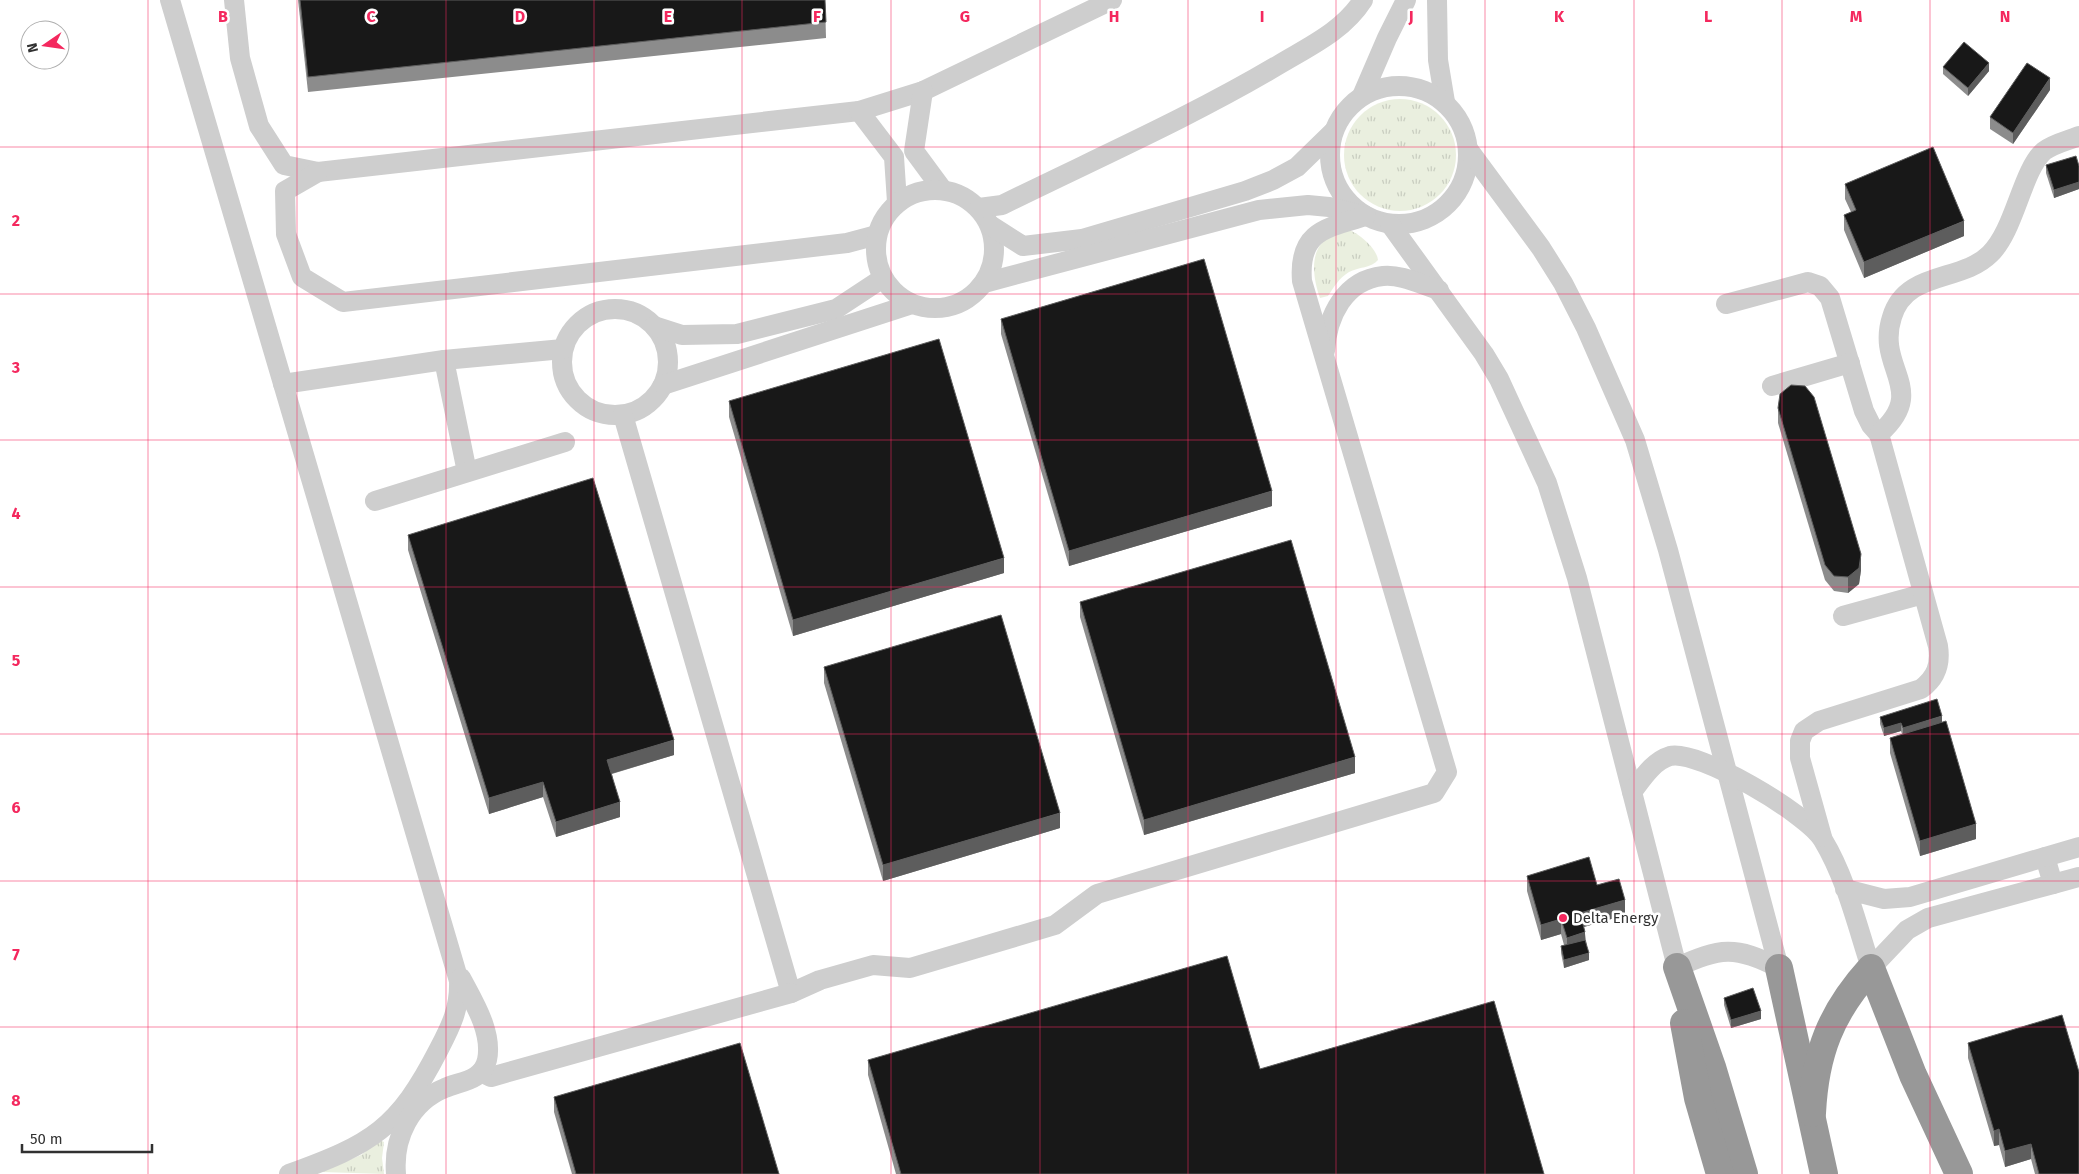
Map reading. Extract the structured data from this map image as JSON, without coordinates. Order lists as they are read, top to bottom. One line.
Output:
{"places":["Delta Energy"],"scale_bar":"50 m","north":"left","grid":{"columns":["B","C","D","E","F","G","H","I","J","K","L","M","N"],"rows":["2","3","4","5","6","7","8"]}}
